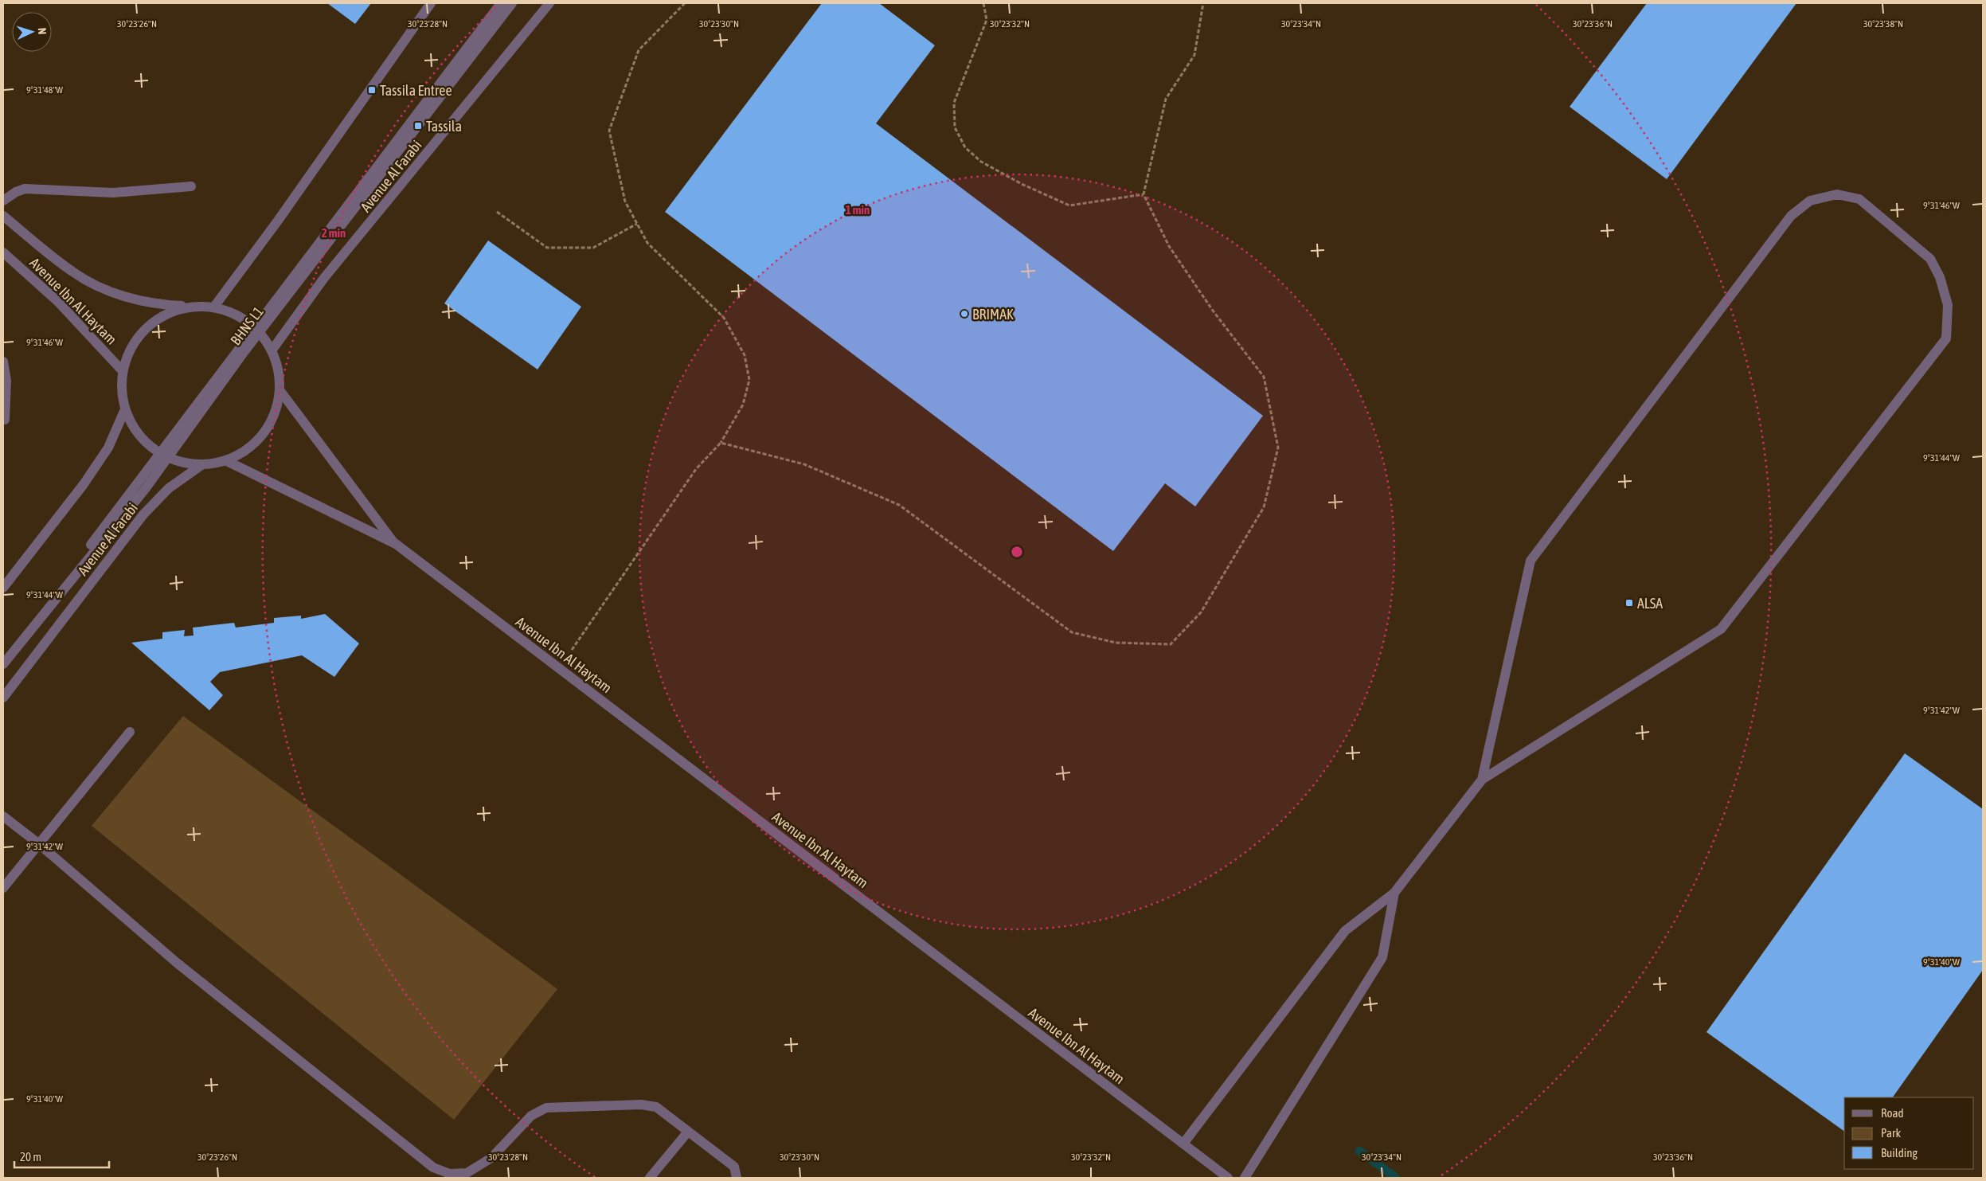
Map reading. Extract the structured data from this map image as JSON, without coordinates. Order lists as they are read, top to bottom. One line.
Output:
{"streets":{"street":["Avenue Al Farabi","Avenue Ibn Al Haytam","BHNS L1"]},"crossings":[["Avenue Ibn Al Haytam","BHNS L1"]],"places":{"transit":["Tassila Entree","Tassila","ALSA"],"other":["BRIMAK"]},"legend":["Road","Park","Building"],"scale_bar":"20 m","north":"right","coordinates":["30°23'26\"N","30°23'28\"N","30°23'30\"N","30°23'32\"N","30°23'34\"N","30°23'36\"N","30°23'38\"N","9°31'48\"W","9°31'46\"W","9°31'44\"W","9°31'42\"W","9°31'40\"W"],"rings":["1 min","2 min"]}
